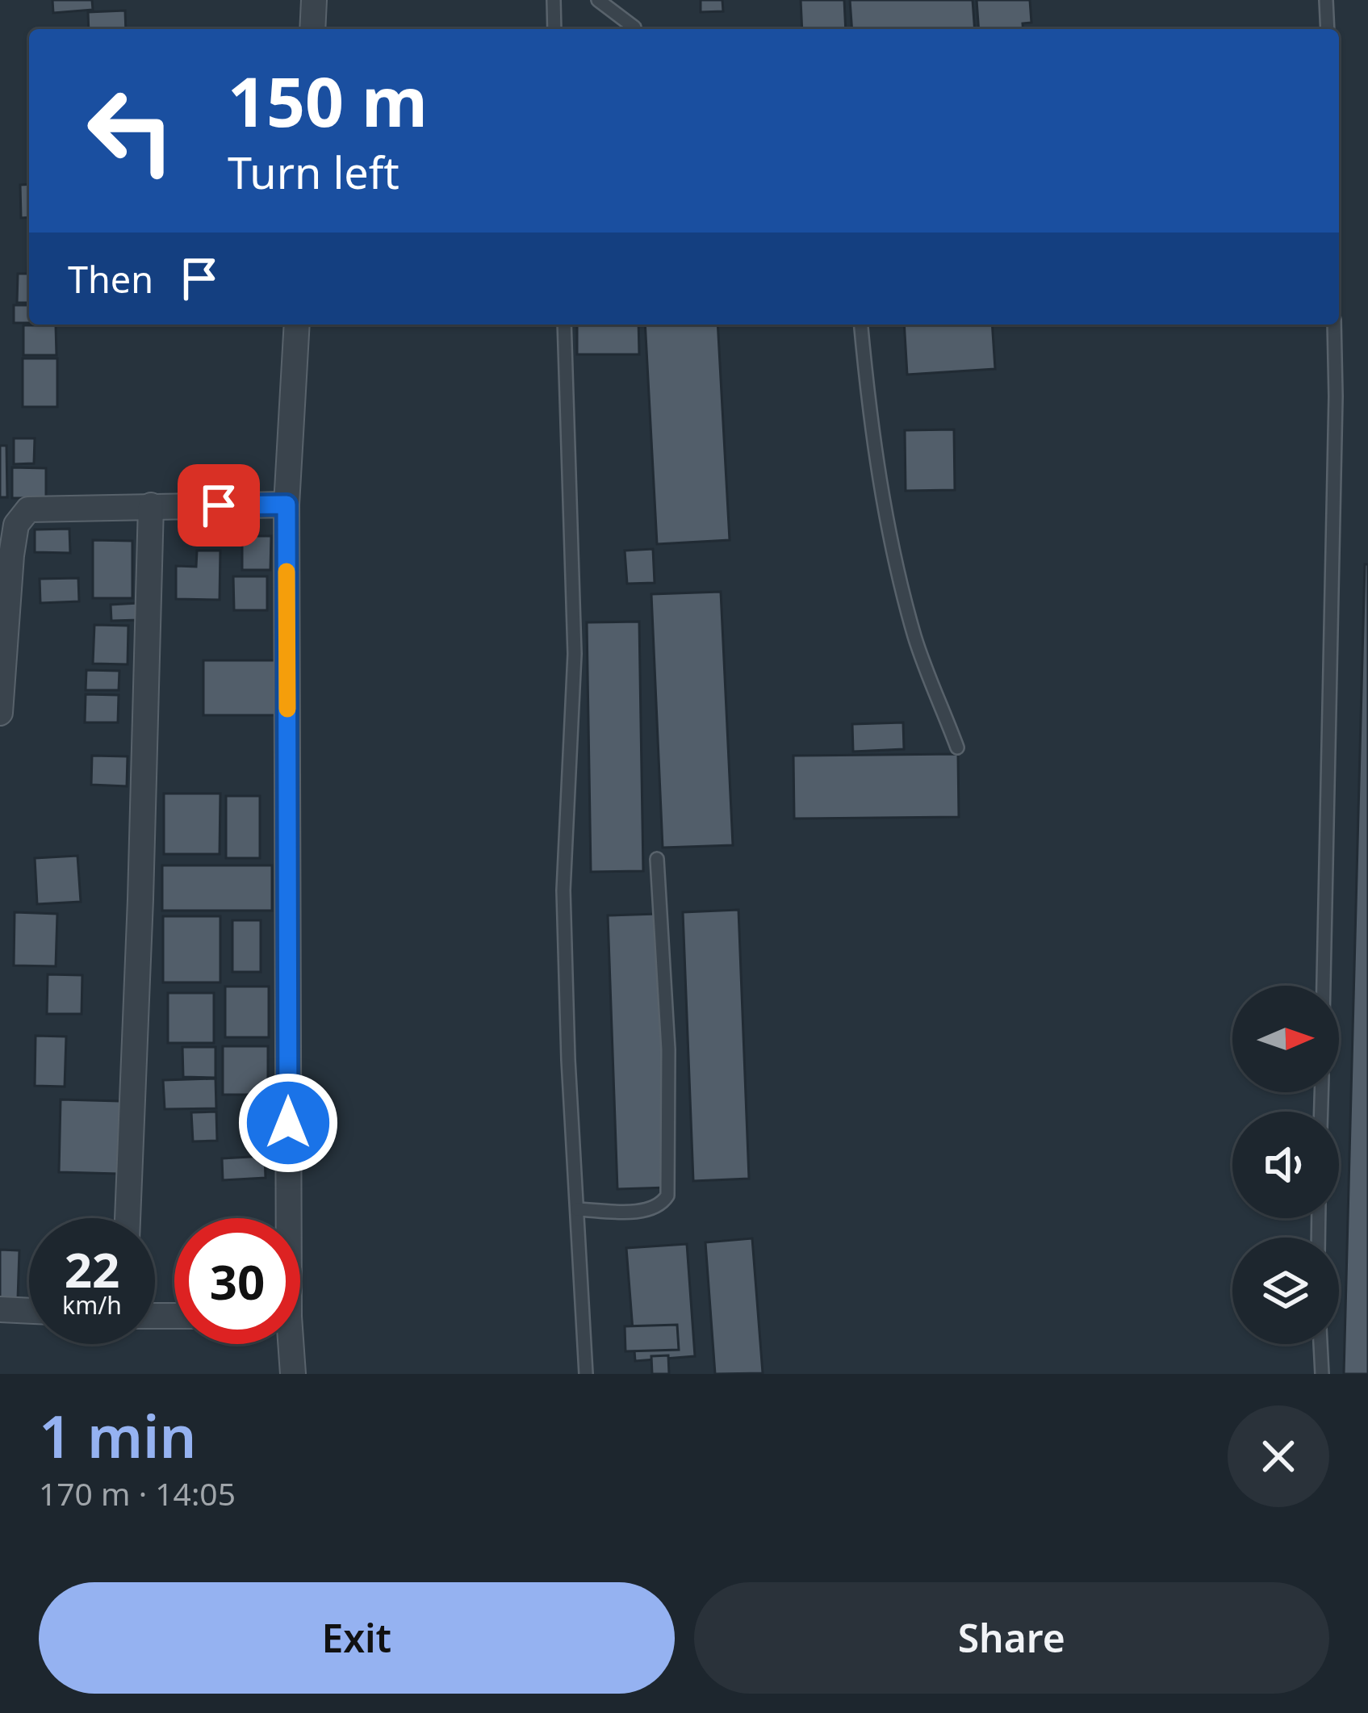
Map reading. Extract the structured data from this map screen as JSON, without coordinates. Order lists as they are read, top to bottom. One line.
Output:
{"north":"right","page":{"turn":["150 m","Turn left"],"then":"Then","speed":"22 km/h","limit":"30","heading":["1 min","170 m · 14:05"],"buttons":["Exit","Share"]}}
